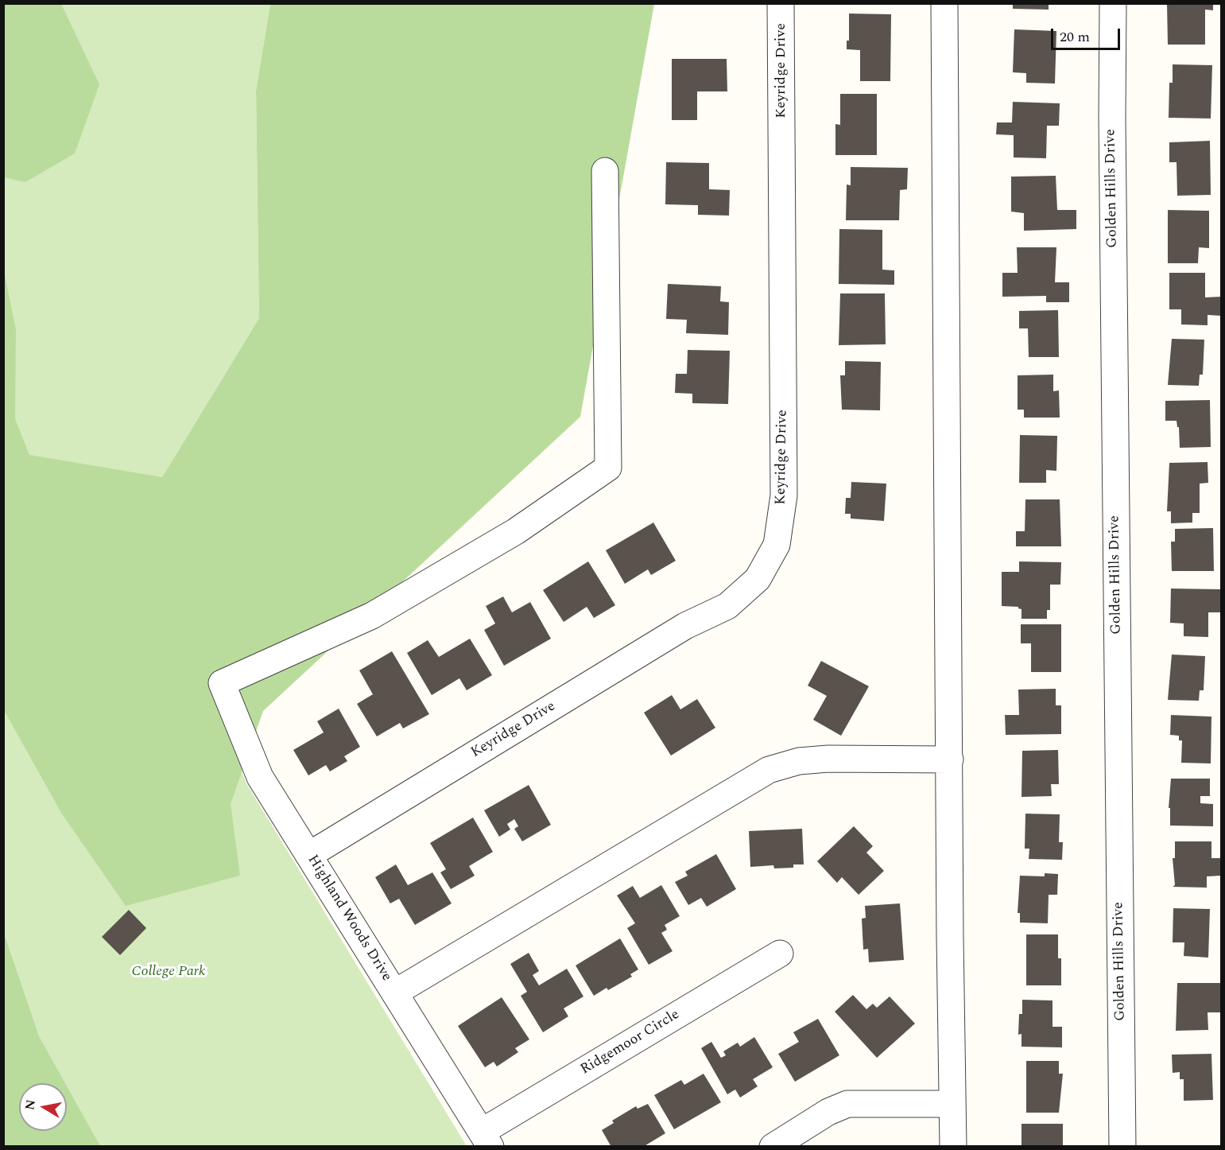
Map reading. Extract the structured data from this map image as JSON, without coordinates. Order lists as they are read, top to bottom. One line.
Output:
{"streets":{"street":["Keyridge Drive","Golden Hills Drive","Highland Woods Drive","Ridgemoor Circle"]},"crossings":[["Keyridge Drive","Highland Woods Drive"],["Highland Woods Drive","Ridgemoor Circle"]],"parks":["College Park"],"scale_bar":"20 m","north":"left"}
